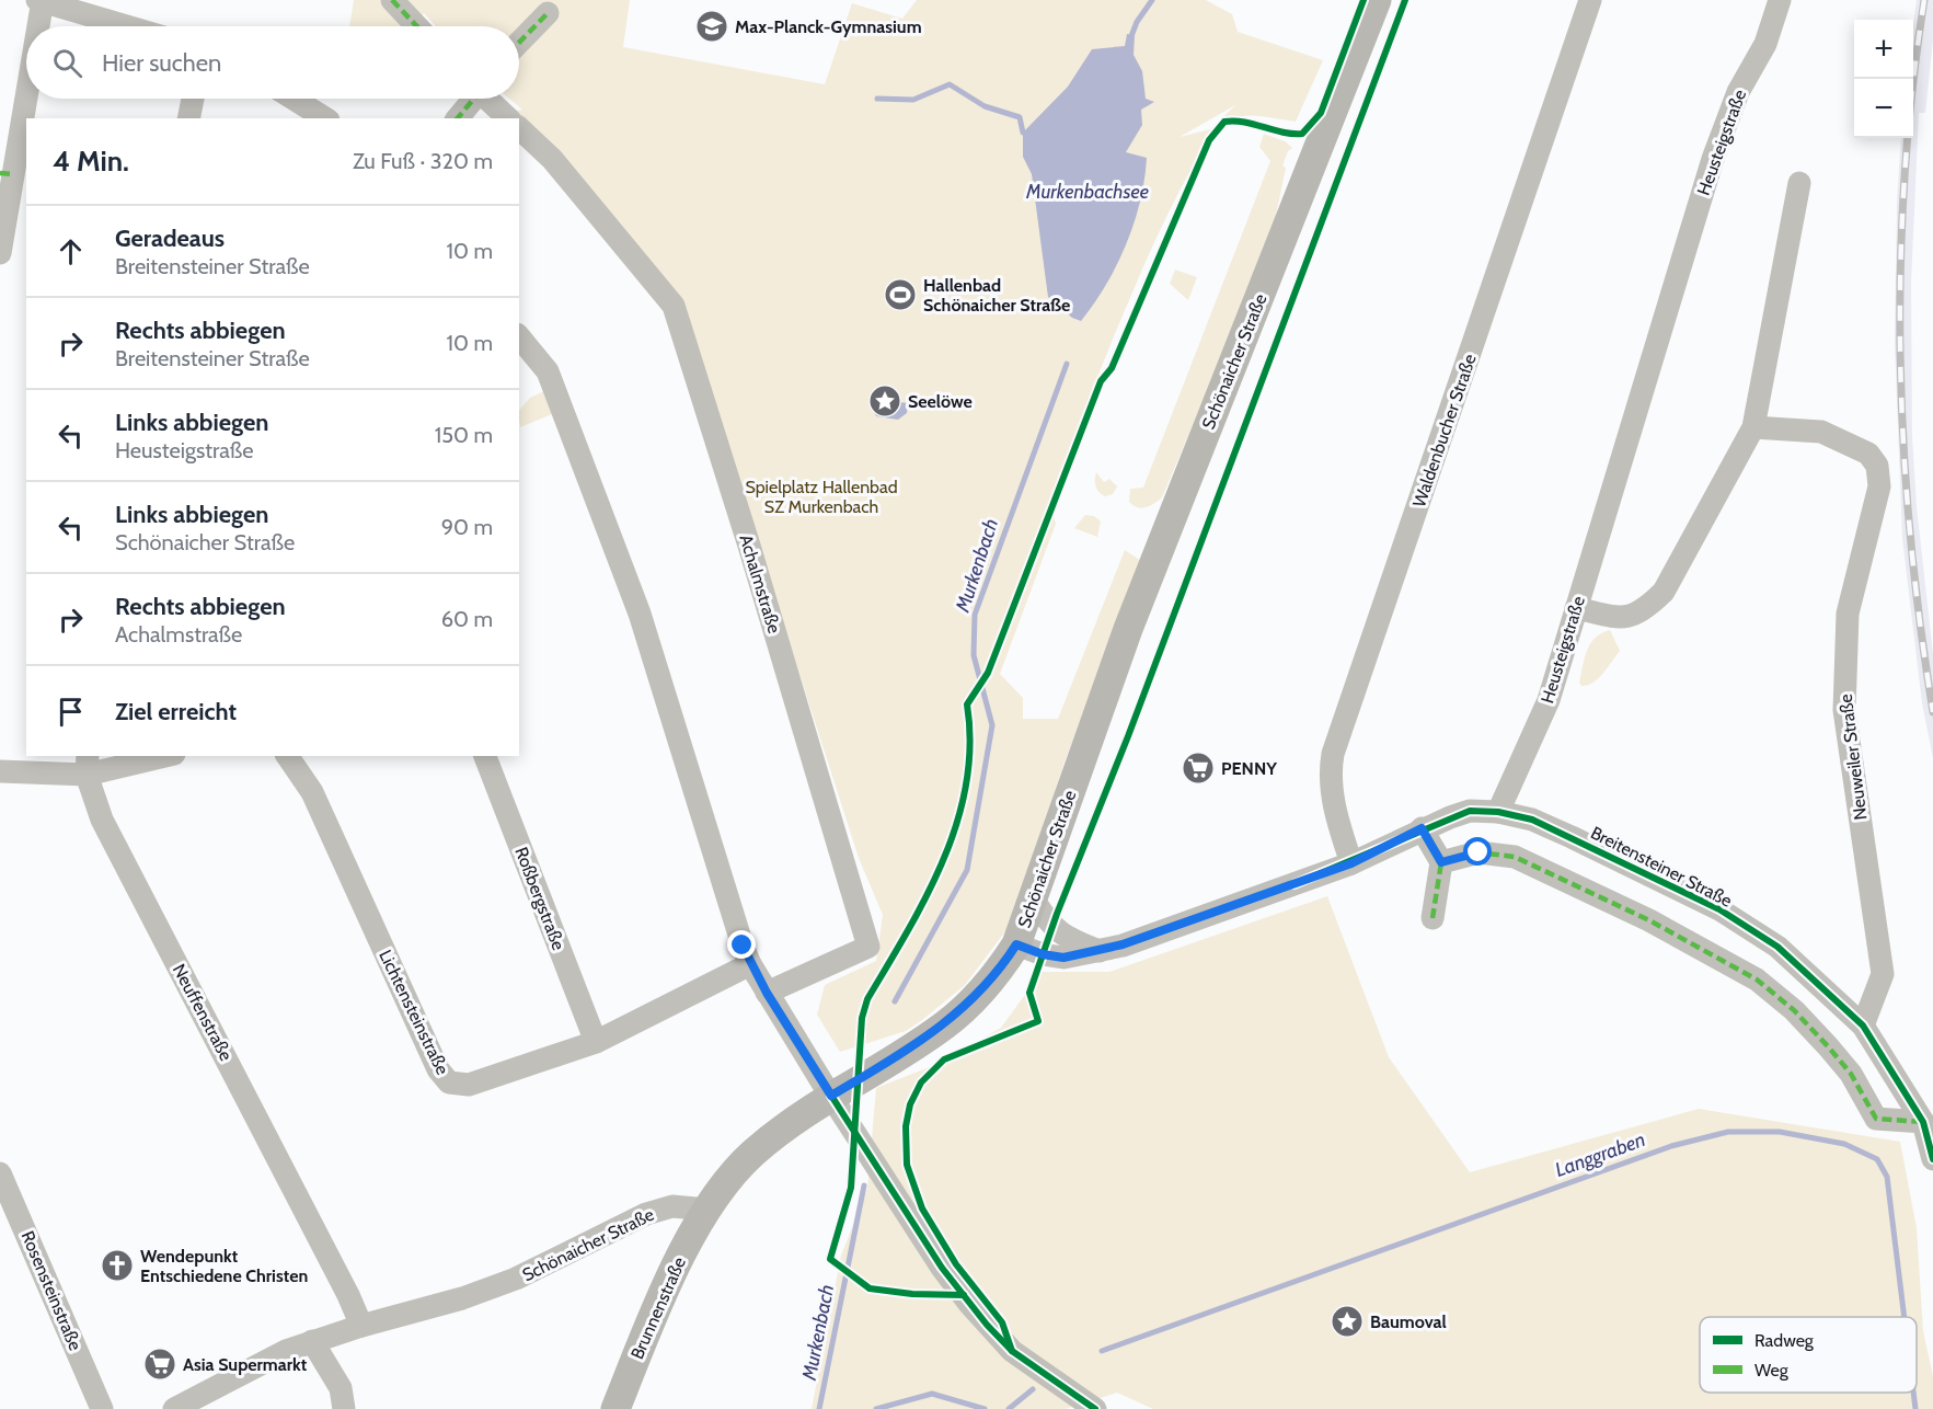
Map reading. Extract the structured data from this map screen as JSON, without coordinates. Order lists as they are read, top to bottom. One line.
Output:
{"streets":{"main road":["Schönaicher Straße","Brunnenstraße"],"street":["Heusteigstraße","Waldenbucher Straße","Achalmstraße","Neuweiler Straße","Breitensteiner Straße","Roßbergstraße","Neuffenstraße","Lichtensteinstraße","Rosensteinstraße"]},"crossings":[["Heusteigstraße","Breitensteiner Straße"],["Schönaicher Straße","Neuffenstraße"],["Schönaicher Straße","Brunnenstraße"],["Neuweiler Straße","Breitensteiner Straße"],["Roßbergstraße","Lichtensteinstraße"]],"water":["Murkenbachsee","Murkenbach","Langgraben"],"parks":["Spielplatz Hallenbad SZ Murkenbach"],"places":{"school or university":["Max-Planck-Gymnasium"],"sports":["Hallenbad Schönaicher Straße"],"place":["Seelöwe","Baumoval"],"supermarket":["PENNY","Asia Supermarkt"],"church":["Wendepunkt Entschiedene Christen"]},"legend":["Radweg","Weg"],"page":{"map_buttons":["+","−"],"search":"Hier suchen","heading":["4 Min.","Zu Fuß · 320 m"],"list":[["Geradeaus","Breitensteiner Straße","10 m"],["Rechts abbiegen","Breitensteiner Straße","10 m"],["Links abbiegen","Heusteigstraße","150 m"],["Links abbiegen","Schönaicher Straße","90 m"],["Rechts abbiegen","Achalmstraße","60 m"],"Ziel erreicht"]}}
